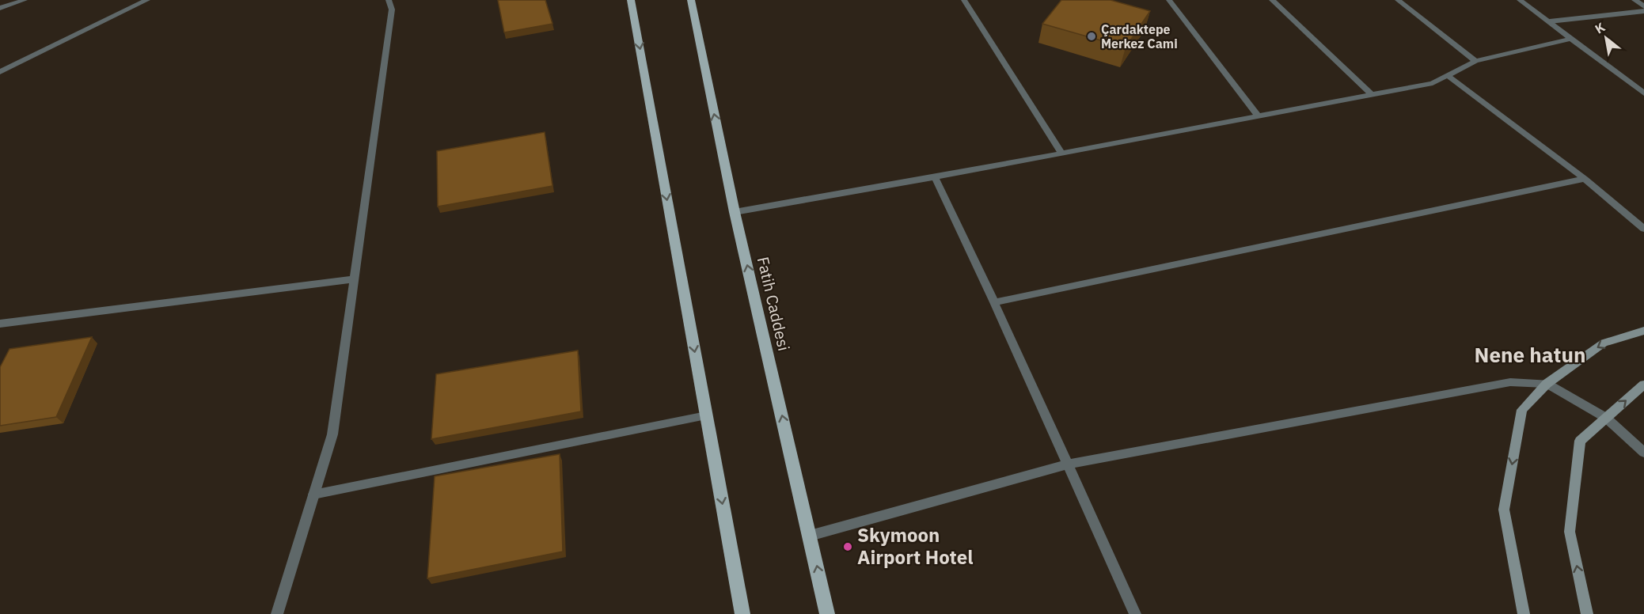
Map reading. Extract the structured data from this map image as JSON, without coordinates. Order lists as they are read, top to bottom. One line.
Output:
{"streets":{"main road":["Fatih Caddesi"]},"districts":["Nene hatun"],"places":["Çardaktepe Merkez Cami","Skymoon Airport Hotel"],"north":"top left"}
